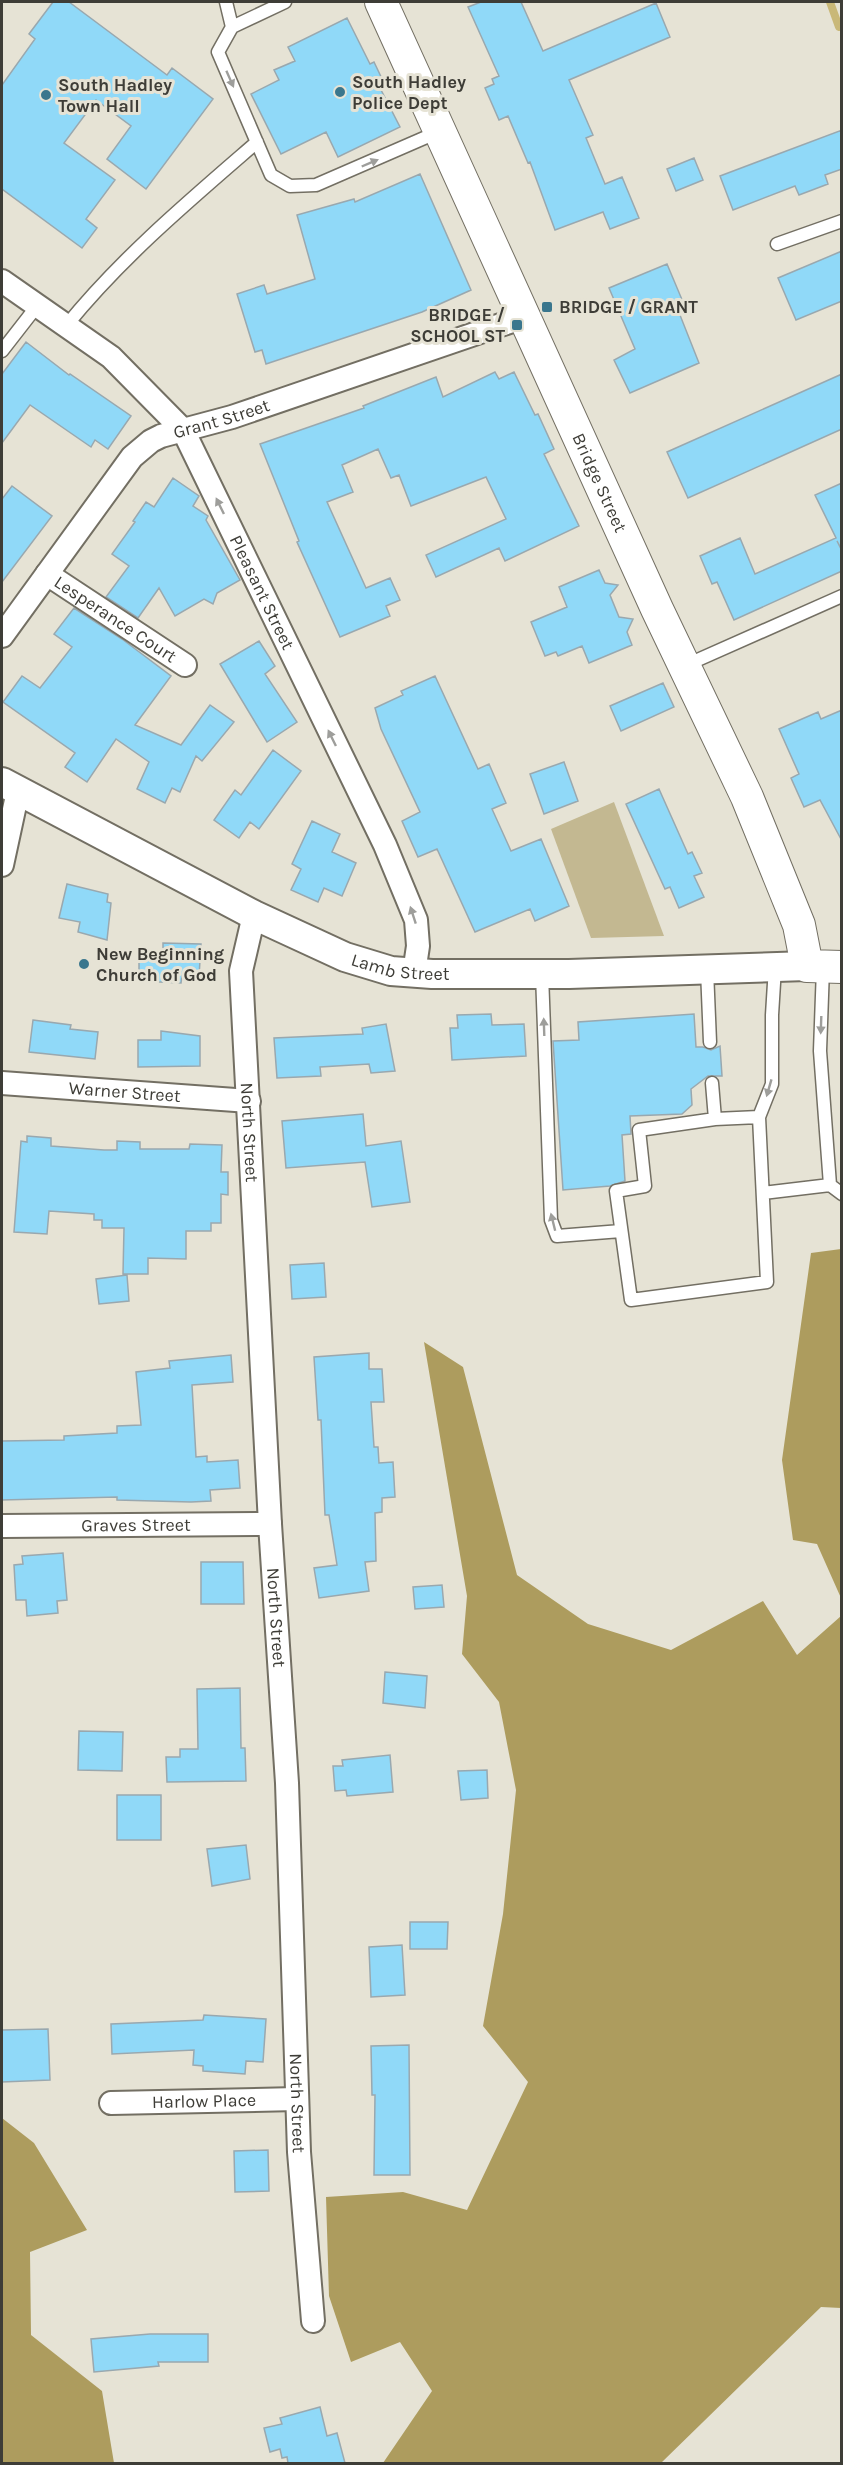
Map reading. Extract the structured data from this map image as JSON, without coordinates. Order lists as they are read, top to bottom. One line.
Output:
{"streets":{"main road":["Bridge Street"],"street":["Grant Street","Pleasant Street","Lesperance Court","Lamb Street","Warner Street","North Street","Graves Street","Harlow Place"]},"crossings":[["Grant Street","Bridge Street"],["Grant Street","Pleasant Street"],["Grant Street","Lesperance Court"],["Bridge Street","Lamb Street"],["Pleasant Street","Lamb Street"],["Lamb Street","North Street"],["Warner Street","North Street"],["North Street","Graves Street"],["North Street","Harlow Place"]],"one_way":["Pleasant Street"],"places":{"other":["South Hadley Police Dept","South Hadley Town Hall","New Beginning Church of God"],"transit":["BRIDGE / GRANT","BRIDGE / SCHOOL ST"]}}
